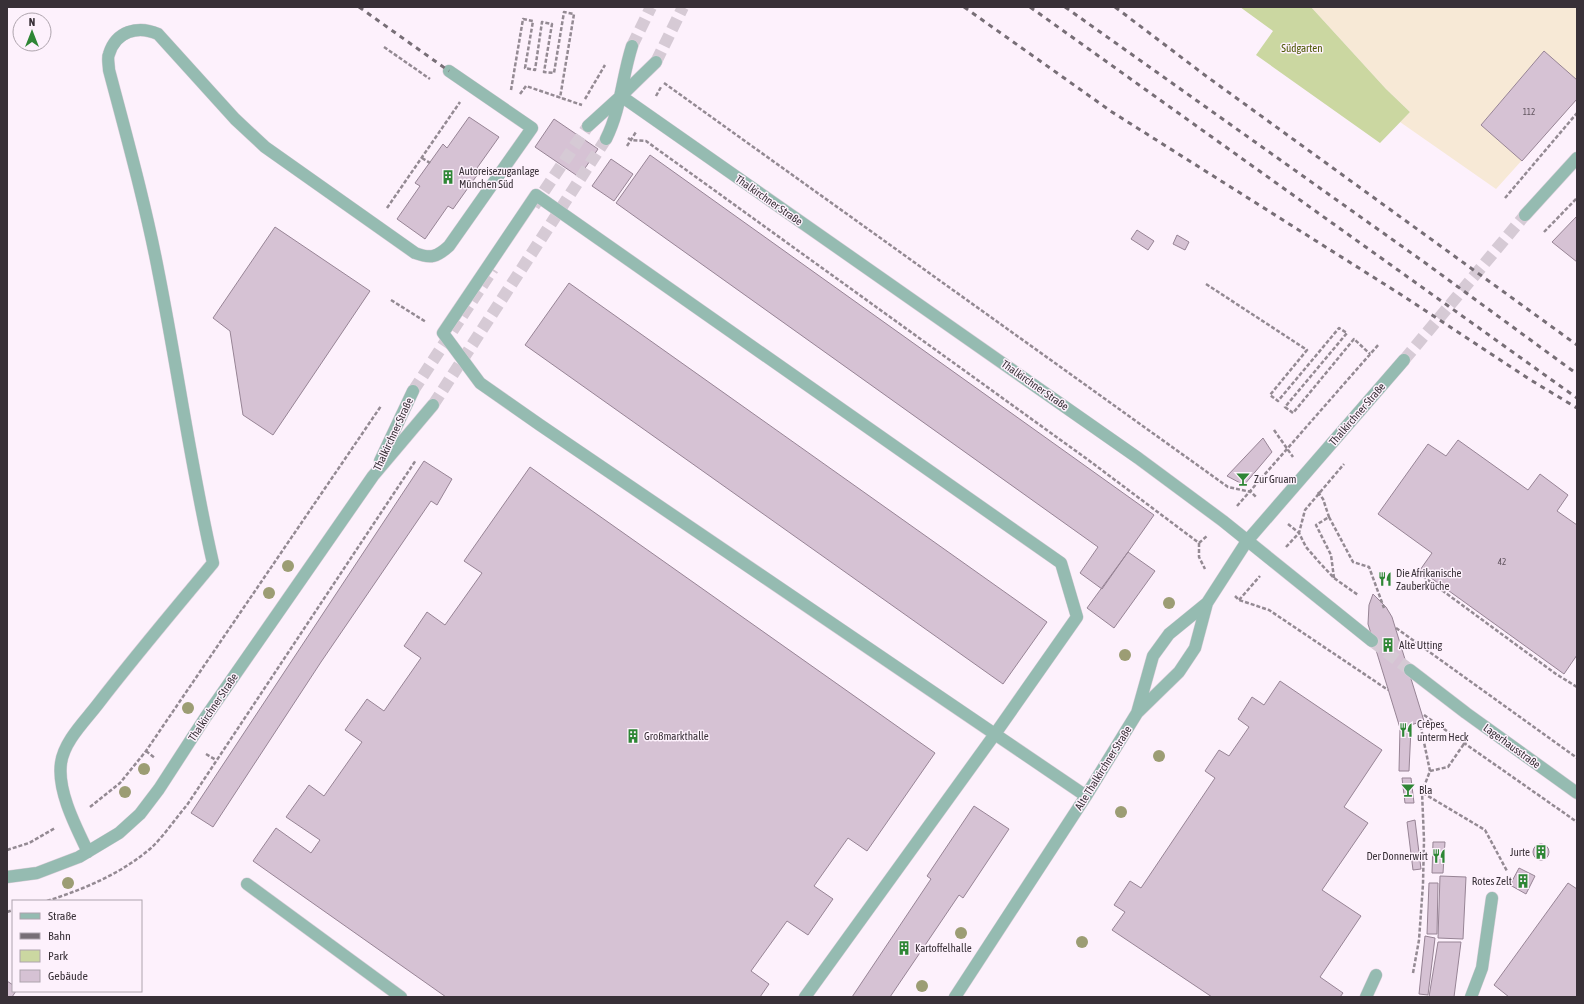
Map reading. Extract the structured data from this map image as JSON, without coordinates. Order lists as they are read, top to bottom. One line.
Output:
{"streets":{"street":["Thalkirchner Straße","Lagerhausstraße","Alte Thalkirchner Straße"]},"crossings":[["Thalkirchner Straße","Alte Thalkirchner Straße"]],"parks":["Südgarten"],"places":{"building":["Autoreisezuganlage München Süd","Alte Utting","Großmarkthalle","Jurte","Rotes Zelt","Kartoffelhalle"],"bar":["Zur Gruam","Bla"],"restaurant":["Die Afrikanische Zauberküche","Crêpes unterm Heck","Der Donnerwirt"]},"house_numbers":["112","42"],"legend":["Straße","Bahn","Park","Gebäude"],"north":"top"}
